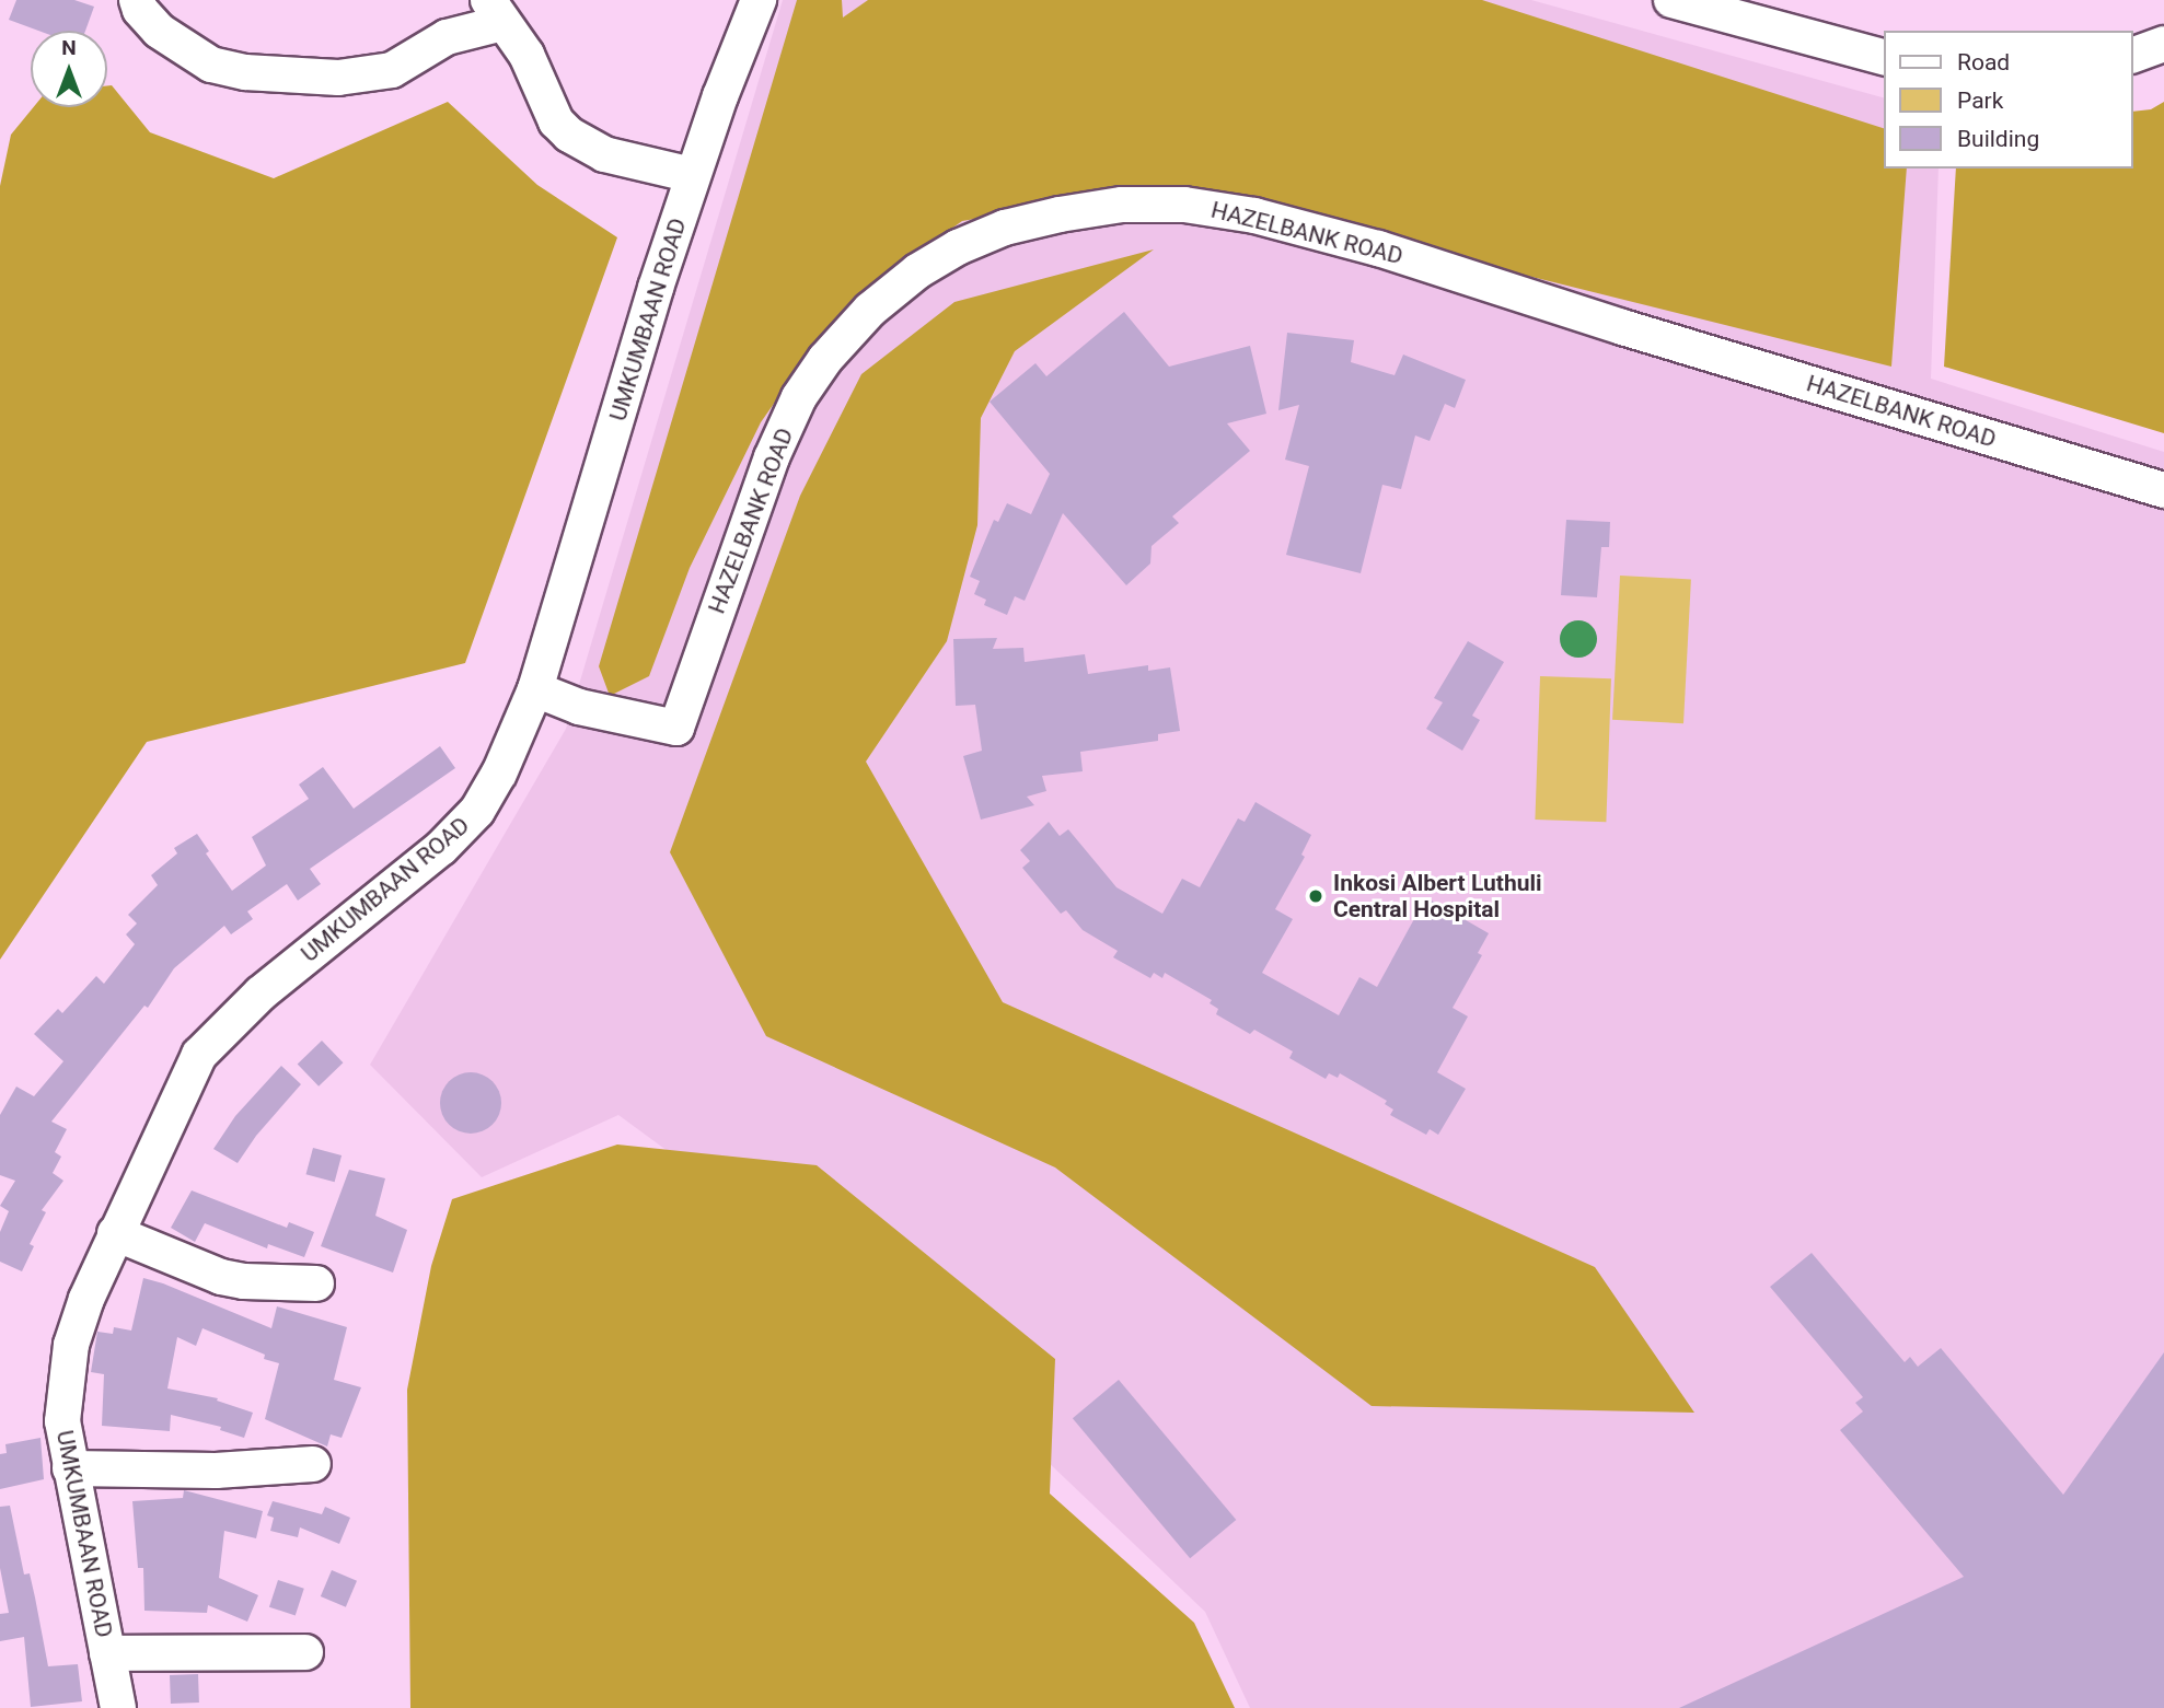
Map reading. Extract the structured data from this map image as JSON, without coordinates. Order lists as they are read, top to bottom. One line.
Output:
{"streets":{"street":["HAZELBANK ROAD","UMKUMBAAN ROAD"]},"crossings":[["HAZELBANK ROAD","UMKUMBAAN ROAD"]],"places":["Inkosi Albert Luthuli Central Hospital"],"legend":["Road","Park","Building"],"north":"top"}
